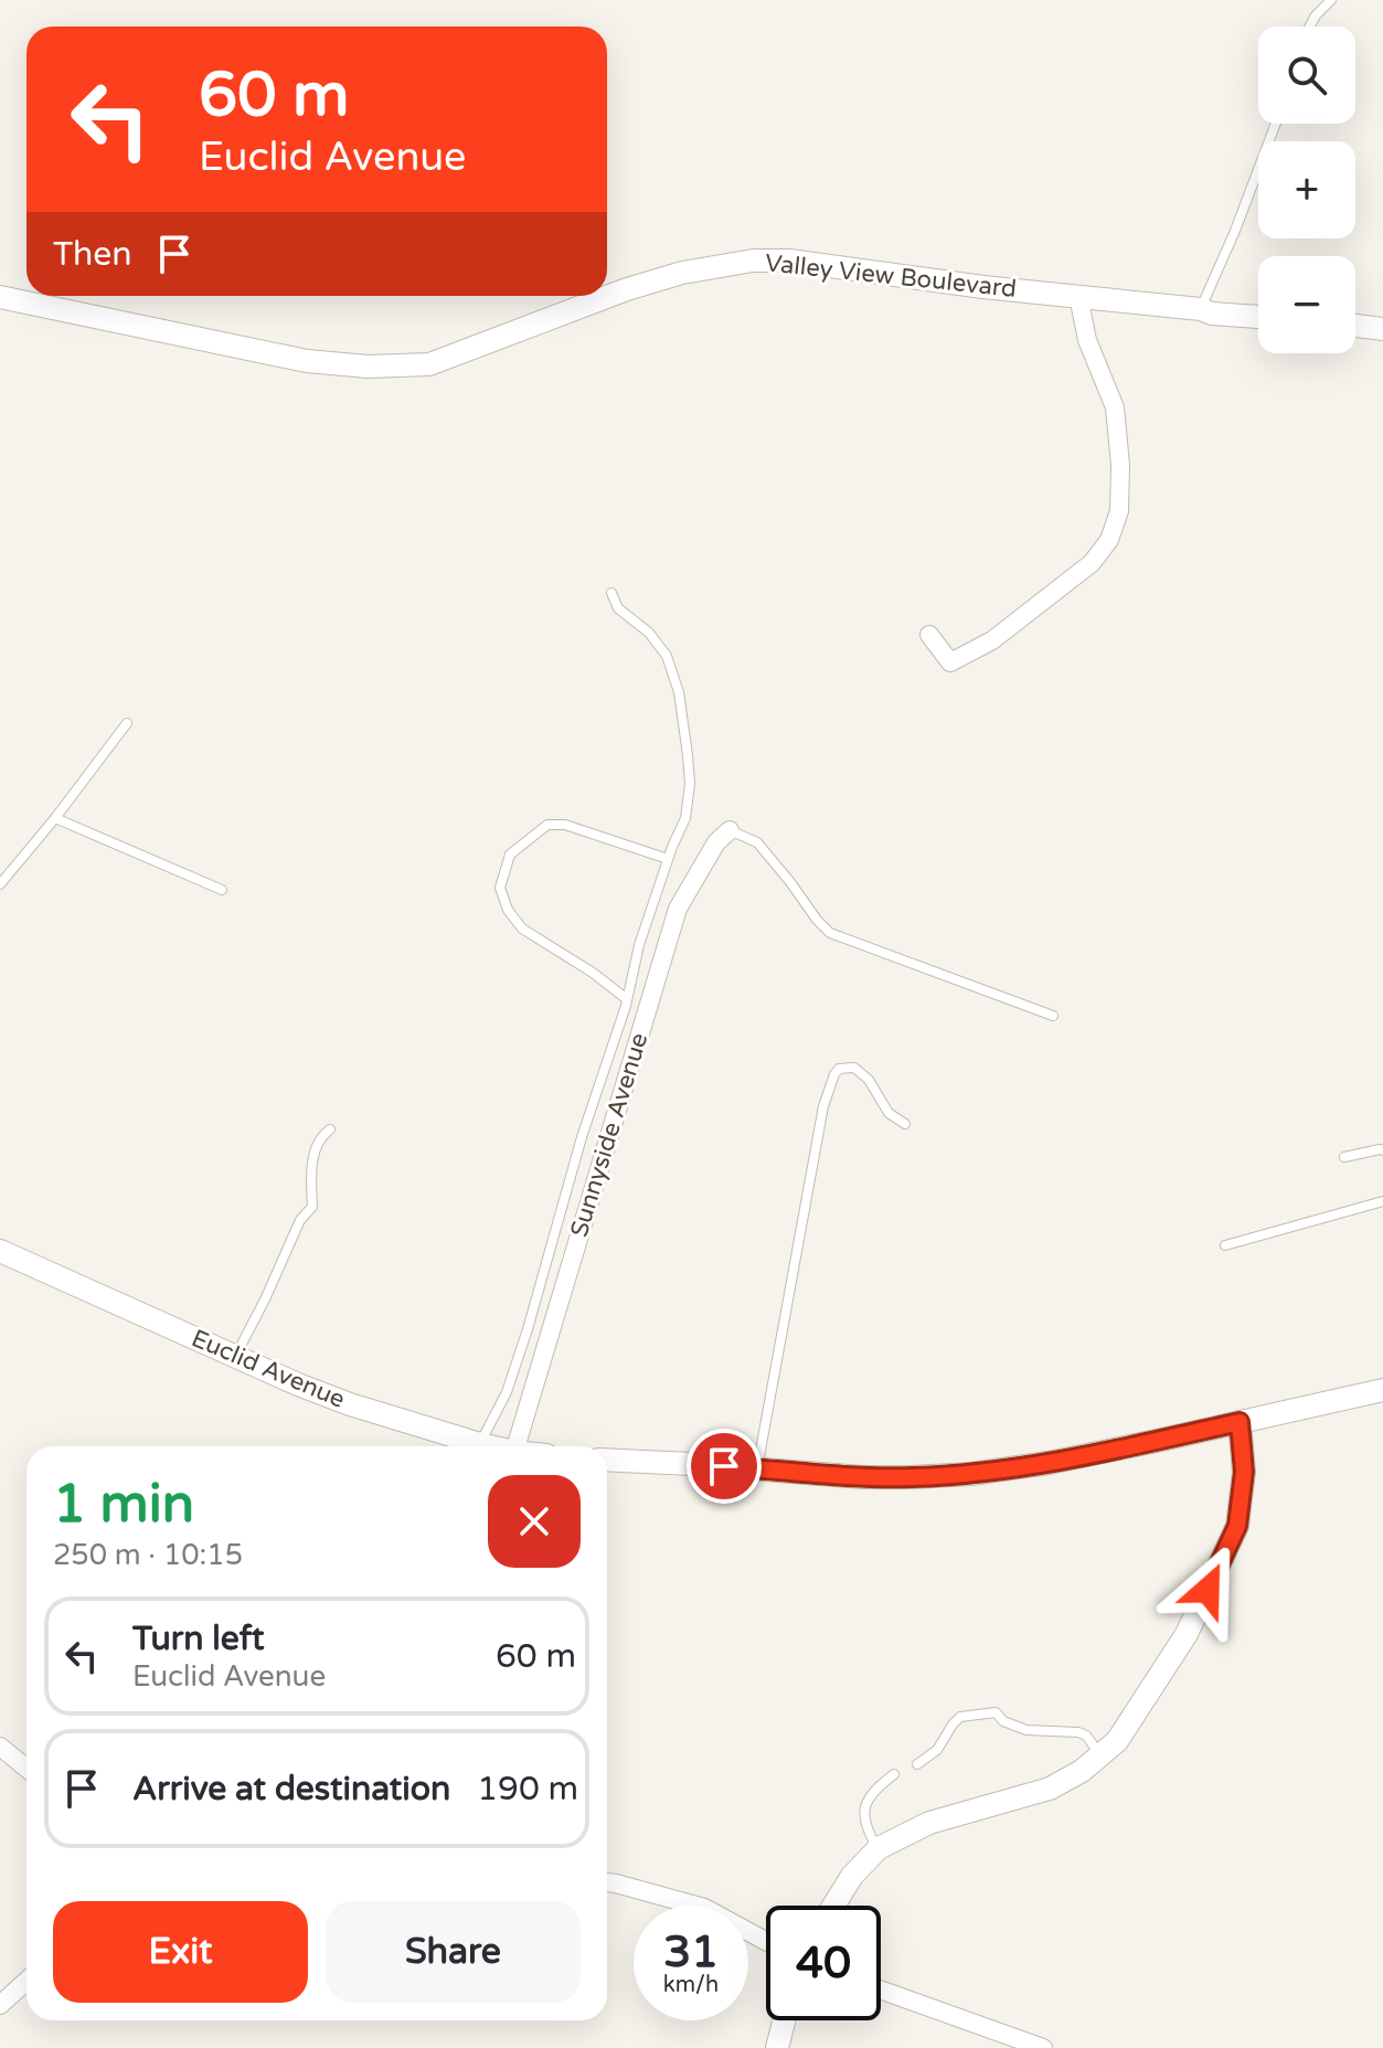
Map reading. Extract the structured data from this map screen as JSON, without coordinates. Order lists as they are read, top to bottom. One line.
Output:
{"streets":{"street":["Valley View Boulevard","Sunnyside Avenue","Euclid Avenue"]},"page":{"map_buttons":["+","−"],"turn":["60 m","Euclid Avenue"],"then":"Then","heading":["1 min","250 m · 10:15"],"list":[{"name":"Turn left","note":"Euclid Avenue","value":"60 m"},{"name":"Arrive at destination","value":"190 m"}],"buttons":["Exit","Share"],"speed":"31 km/h","limit":"40"}}
